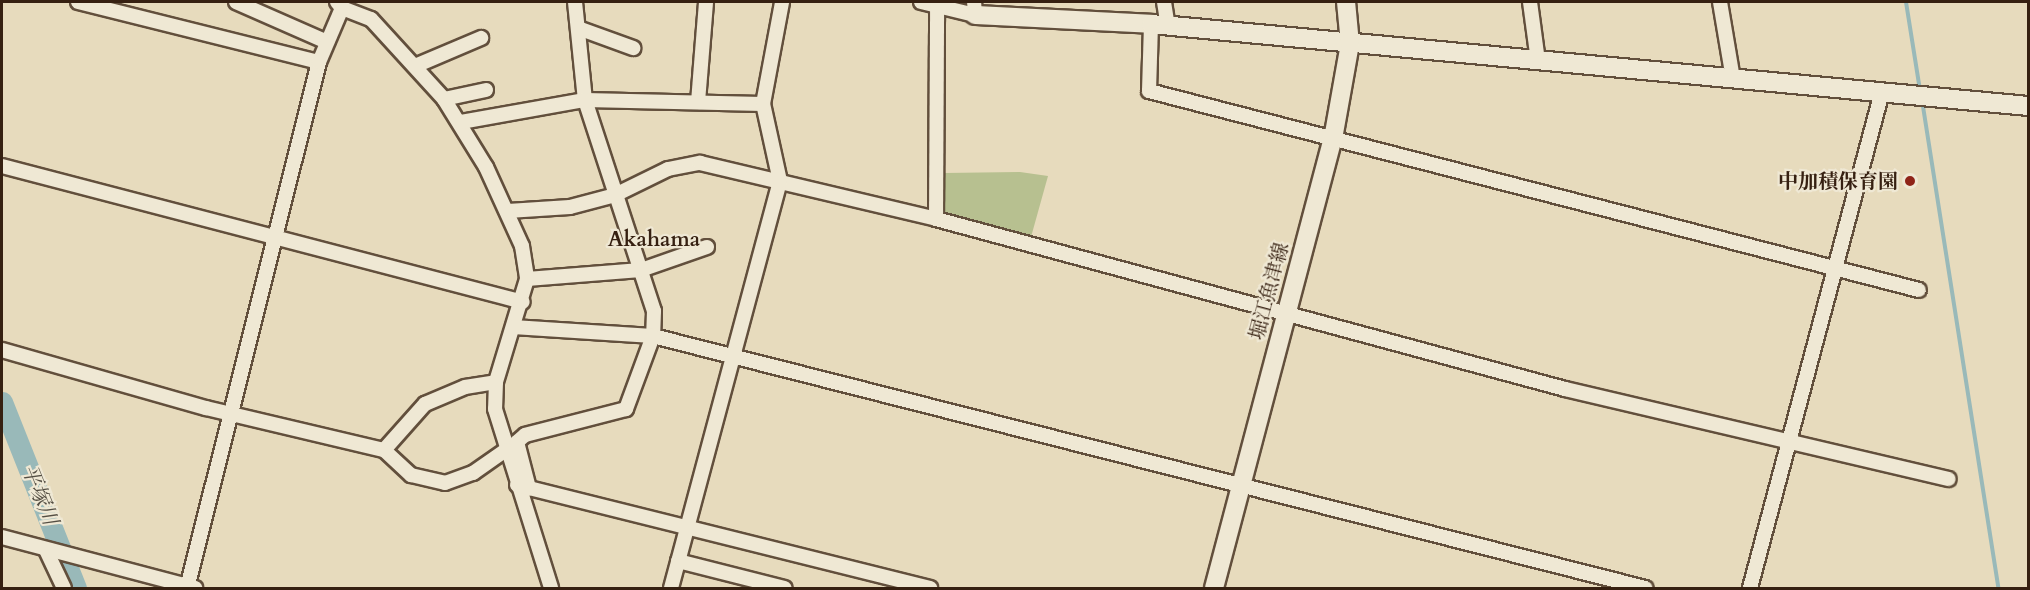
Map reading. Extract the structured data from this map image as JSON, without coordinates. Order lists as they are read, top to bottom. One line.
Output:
{"streets":{"street":["堀江魚津線"]},"districts":["Akahama"],"water":["平塚川"],"places":["中加積保育園"]}
